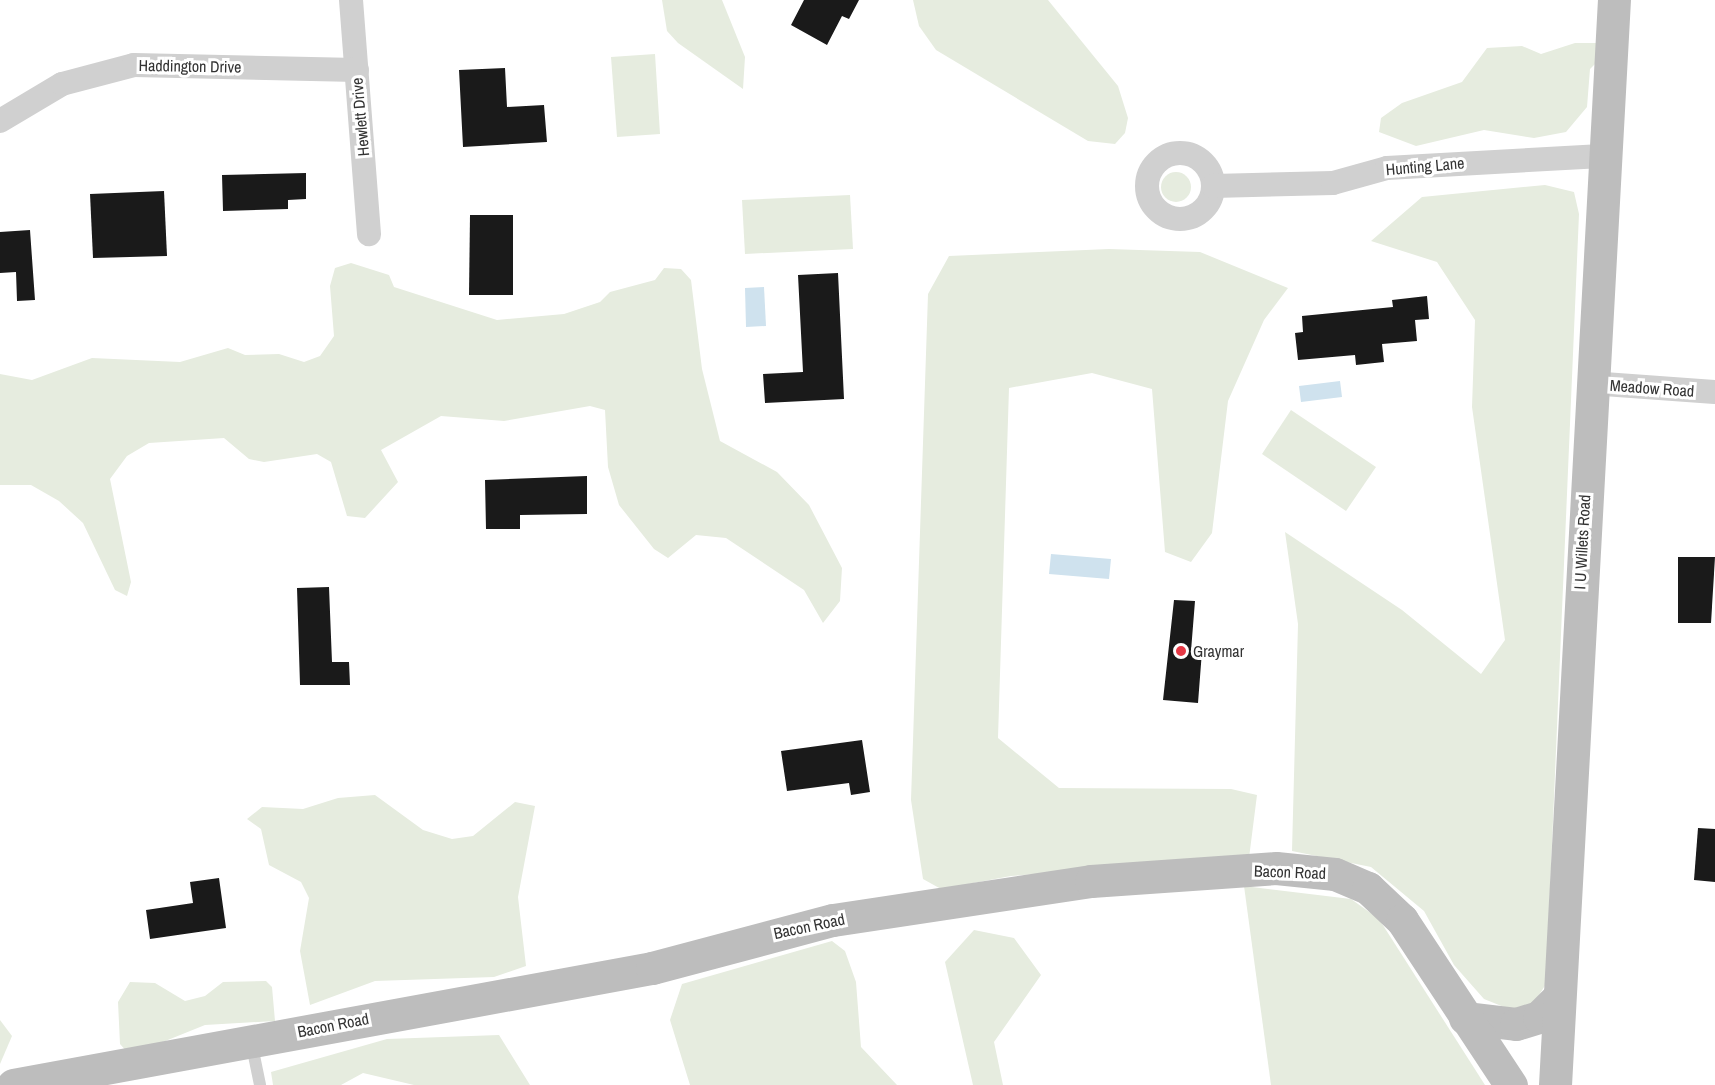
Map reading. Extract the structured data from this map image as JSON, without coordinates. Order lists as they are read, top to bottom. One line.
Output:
{"streets":{"street":["Haddington Drive","Hewlett Drive","Hunting Lane","Meadow Road","I U Willets Road","Bacon Road"]},"crossings":[["Haddington Drive","Hewlett Drive"],["Hunting Lane","I U Willets Road"],["Meadow Road","I U Willets Road"]],"places":["Graymar"]}
